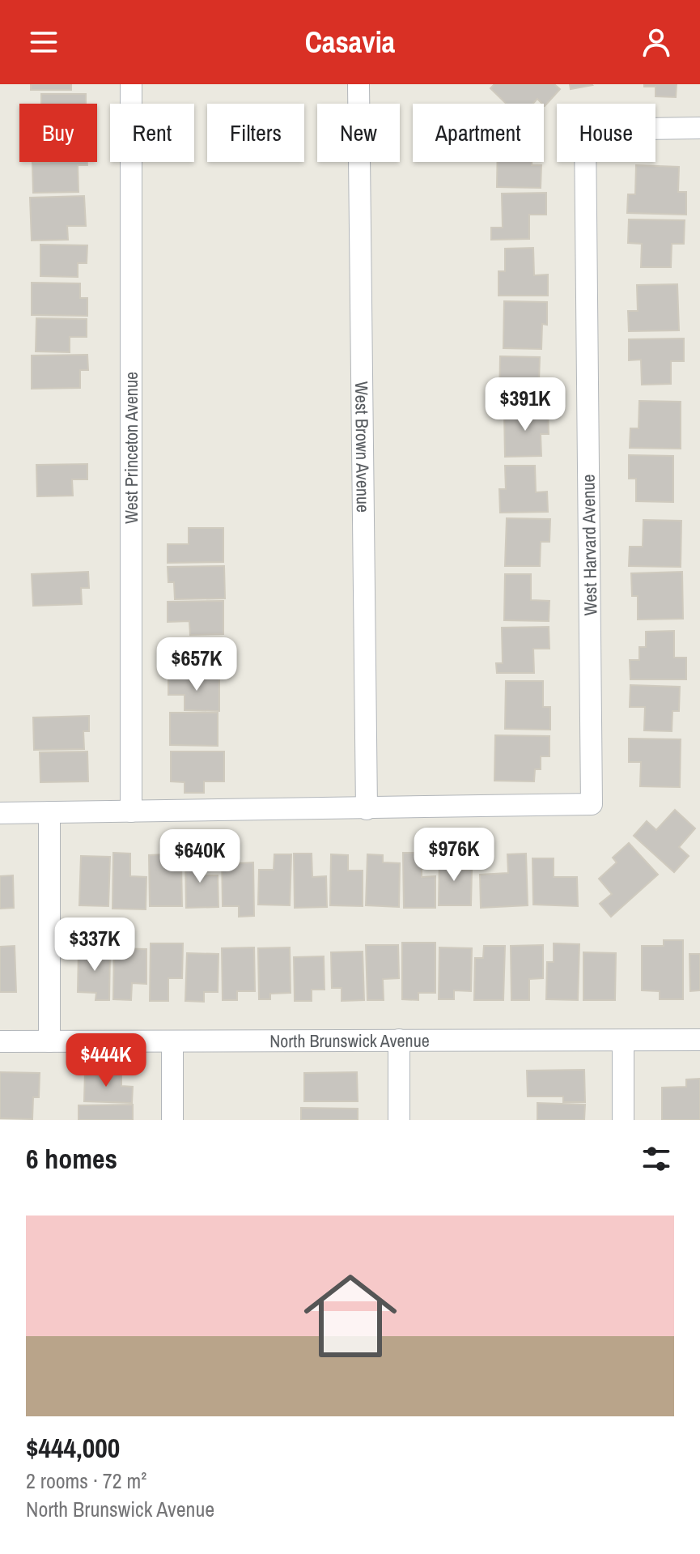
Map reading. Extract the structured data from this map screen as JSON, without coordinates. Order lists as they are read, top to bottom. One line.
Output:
{"streets":{"street":["West Brown Avenue","West Princeton Avenue","West Harvard Avenue","North Brunswick Avenue"]},"crossings":[["West Brown Avenue","West Harvard Avenue"]],"page":{"header":"Casavia","chip":["Buy","Rent","Filters","New","Apartment","House"],"price":["$391K","$657K","$976K","$640K","$337K","$444K"],"heading":"6 homes","list":[{"name":"$444,000","note":"2 rooms · 72 m² · North Brunswick Avenue"}]}}
